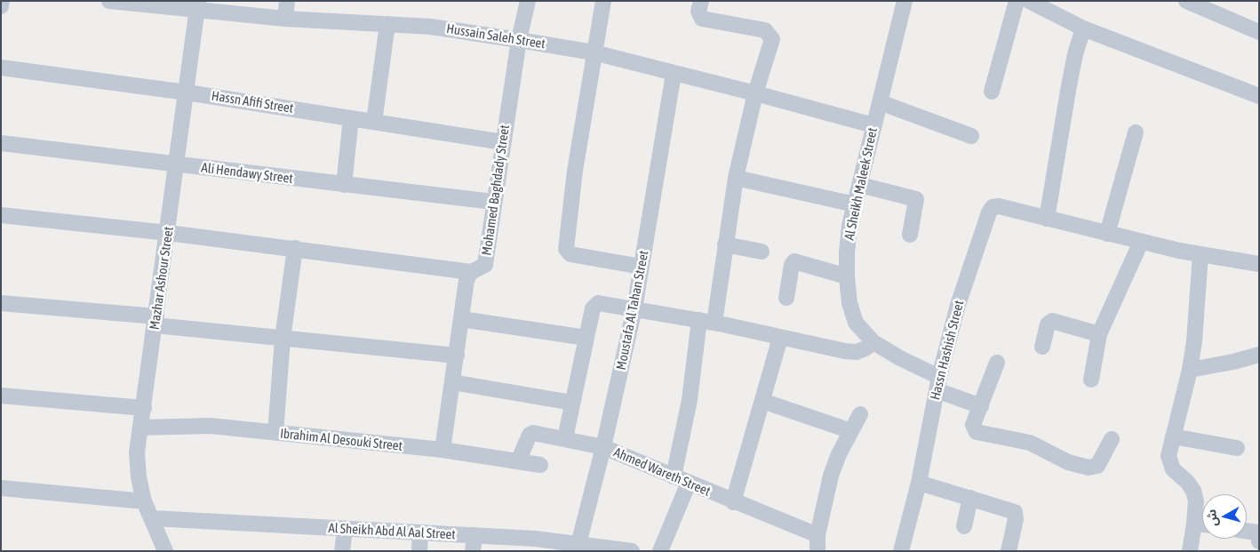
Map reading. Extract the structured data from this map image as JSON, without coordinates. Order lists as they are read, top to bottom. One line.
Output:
{"streets":{"street":["Hussain Saleh Street","Hassn Afifi Street","Ali Hendawy Street","Al Sheikh Maleek Street","Mohamed Baghdady Street","Mazhar Ashour Street","Moustafa Al Tahan Street","Hassn Hashish Street","Ibrahim Al Desouki Street","Ahmed Wareth Street","Al Sheikh Abd Al Aal Street"]},"crossings":[["Hussain Saleh Street","Al Sheikh Maleek Street"],["Hussain Saleh Street","Mohamed Baghdady Street"],["Hussain Saleh Street","Mazhar Ashour Street"],["Hussain Saleh Street","Moustafa Al Tahan Street"],["Hassn Afifi Street","Mohamed Baghdady Street"],["Hassn Afifi Street","Mazhar Ashour Street"],["Ali Hendawy Street","Mohamed Baghdady Street"],["Ali Hendawy Street","Mazhar Ashour Street"],["Al Sheikh Maleek Street","Hassn Hashish Street"],["Mohamed Baghdady Street","Ibrahim Al Desouki Street"],["Mazhar Ashour Street","Ibrahim Al Desouki Street"],["Mazhar Ashour Street","Al Sheikh Abd Al Aal Street"],["Moustafa Al Tahan Street","Ahmed Wareth Street"],["Moustafa Al Tahan Street","Al Sheikh Abd Al Aal Street"],["Ibrahim Al Desouki Street","Ahmed Wareth Street"]],"north":"left"}
